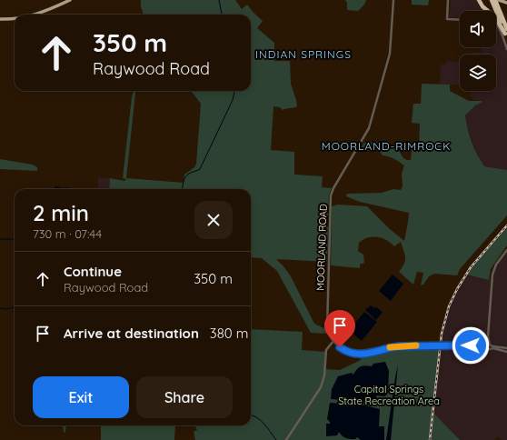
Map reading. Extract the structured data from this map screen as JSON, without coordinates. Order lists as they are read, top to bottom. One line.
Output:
{"streets":{"street":["MOORLAND ROAD"]},"districts":["INDIAN SPRINGS","MOORLAND-RIMROCK"],"parks":["Capital Springs State Recreation Area"],"page":{"turn":["350 m","Raywood Road"],"heading":["2 min","730 m · 07:44"],"list":[{"name":"Continue","note":"Raywood Road","value":"350 m"},{"name":"Arrive at destination","value":"380 m"}],"buttons":["Exit","Share"]}}
